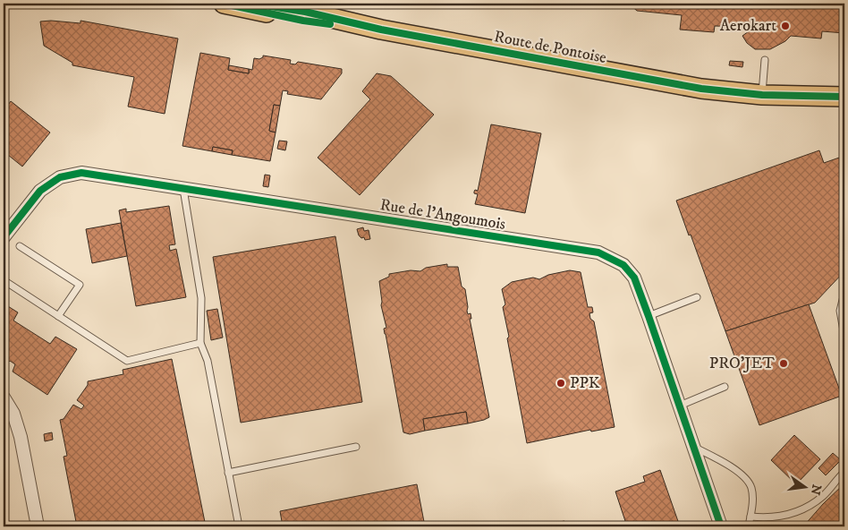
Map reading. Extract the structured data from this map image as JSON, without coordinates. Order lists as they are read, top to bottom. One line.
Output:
{"streets":{"main road":["Route de Pontoise"],"street":["Rue de l'Angoumois"]},"places":["Aerokart","PRO'JET","PPK"],"north":"right"}
